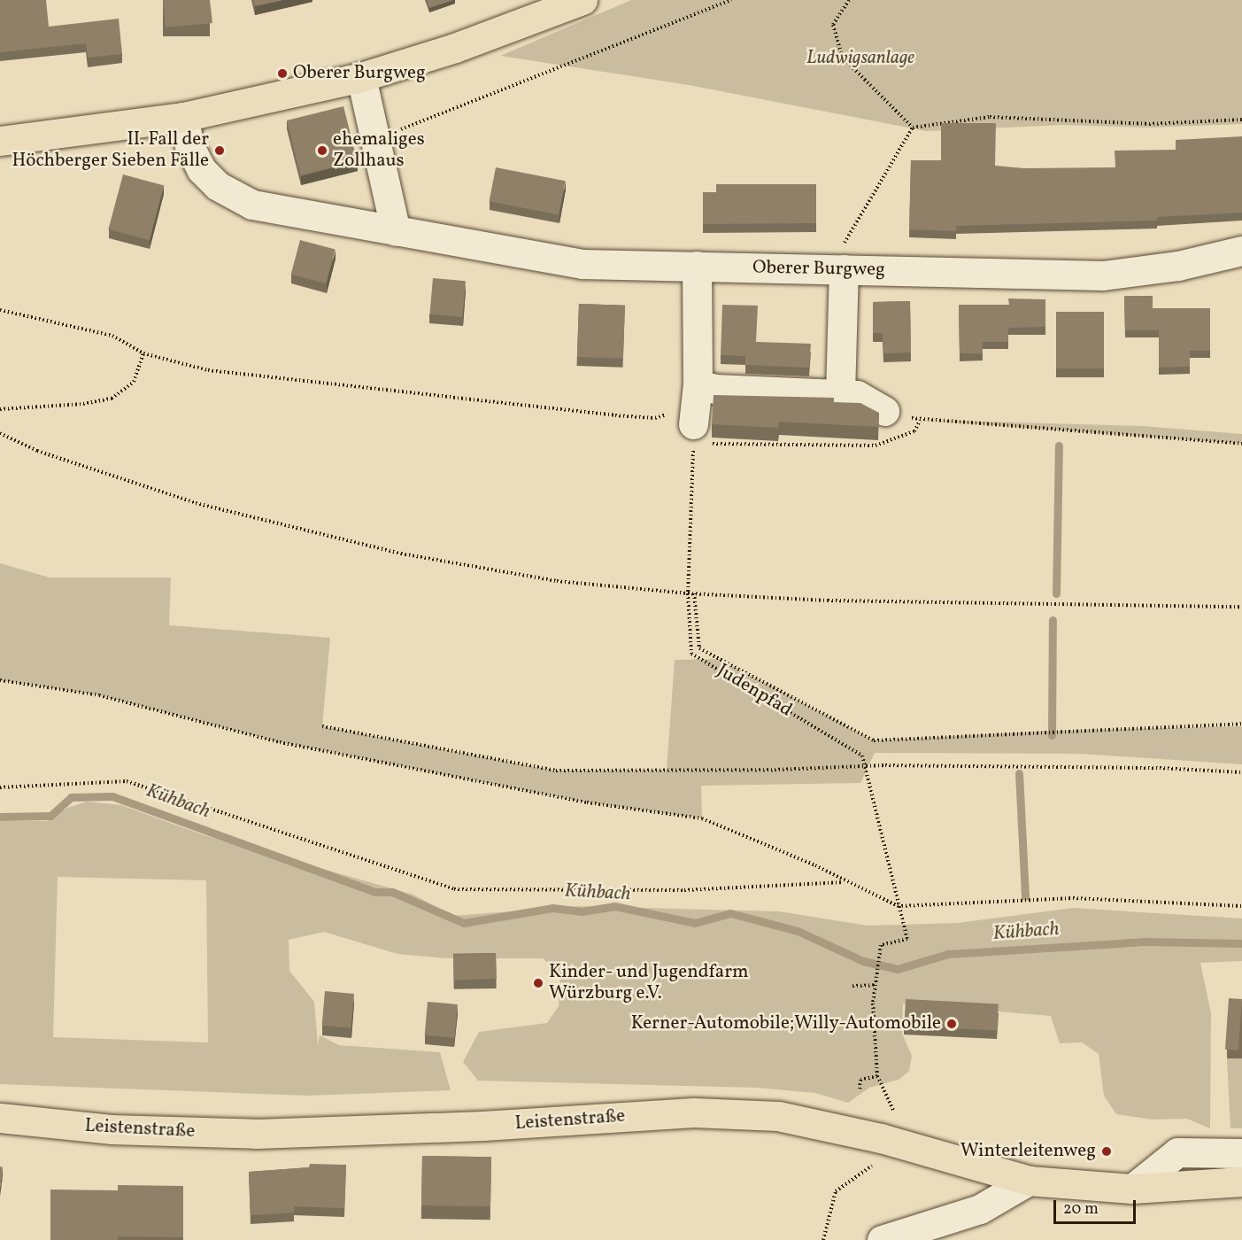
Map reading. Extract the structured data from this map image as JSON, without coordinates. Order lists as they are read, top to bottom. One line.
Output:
{"streets":{"main road":["Leistenstraße"],"street":["Oberer Burgweg"],"path":["Judenpfad"]},"water":["Kühbach"],"parks":["Ludwigsanlage"],"places":["Oberer Burgweg","II. Fall der Höchberger Sieben Fälle","ehemaliges Zollhaus","Kinder- und Jugendfarm Würzburg e.V.","Kerner-Automobile;Willy-Automobile","Winterleitenweg"],"scale_bar":"20 m"}
